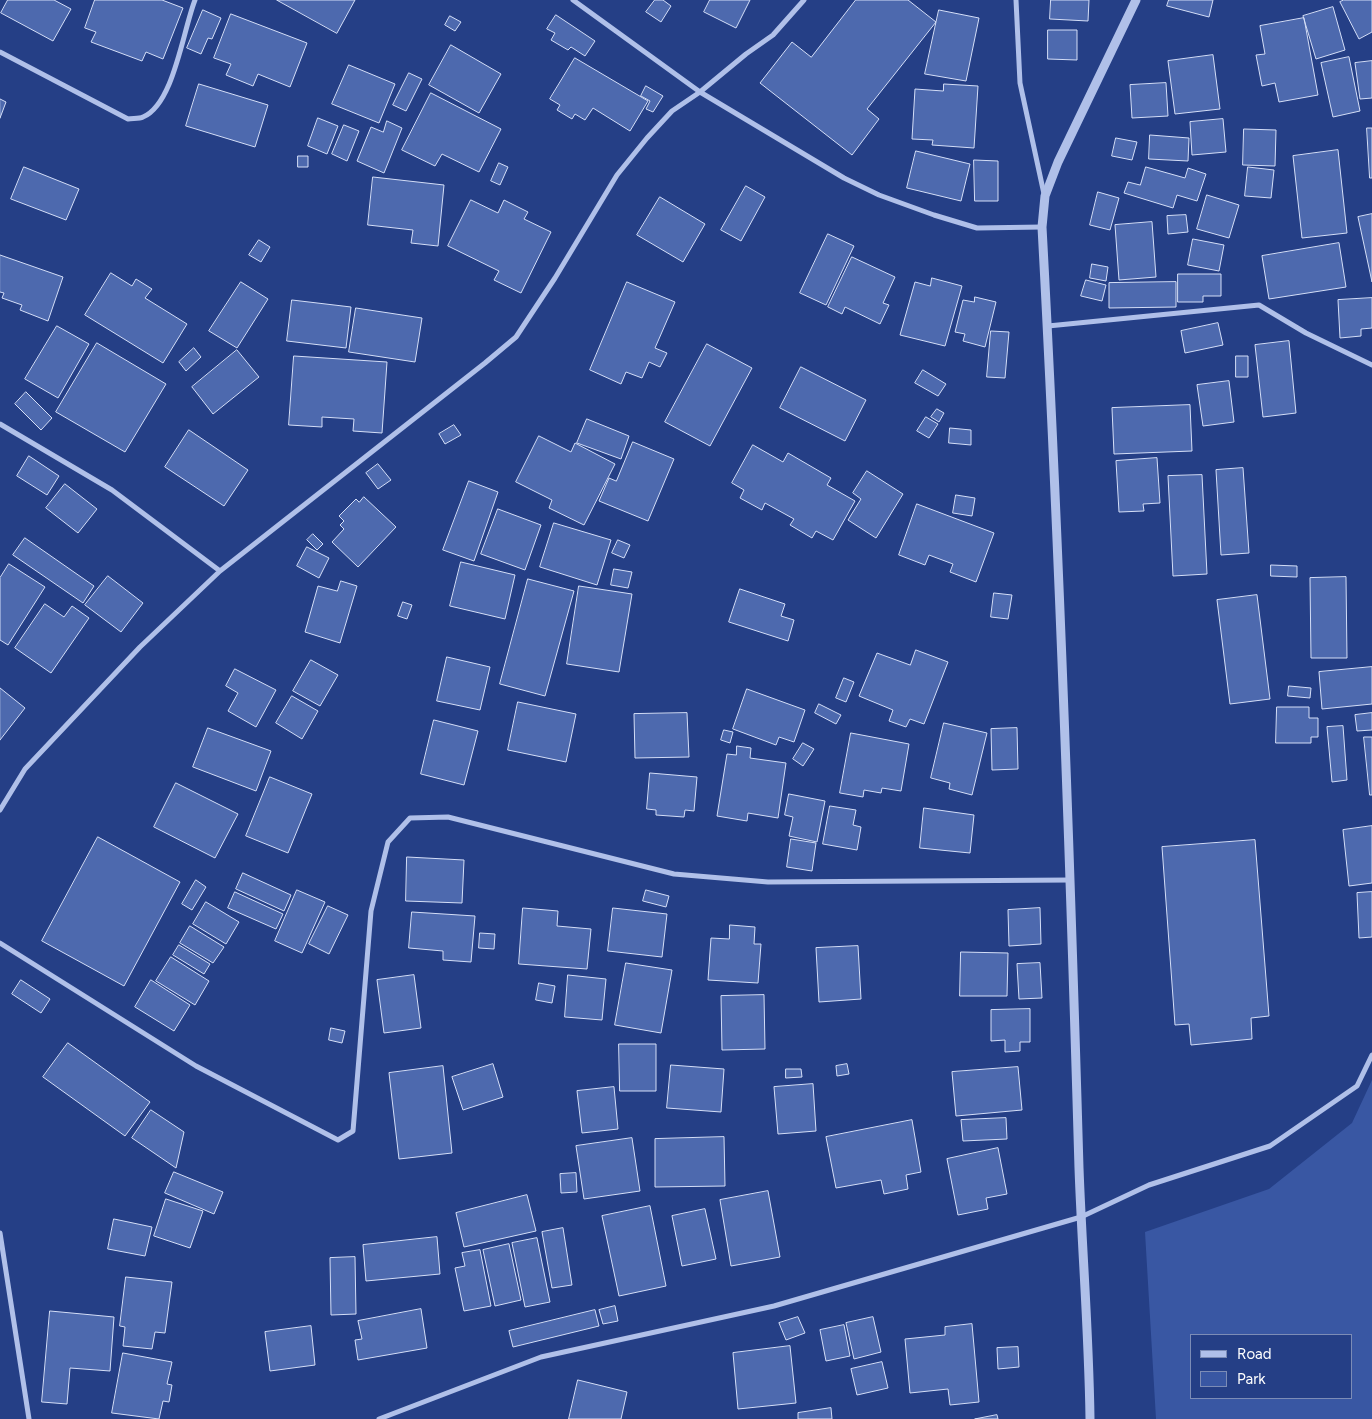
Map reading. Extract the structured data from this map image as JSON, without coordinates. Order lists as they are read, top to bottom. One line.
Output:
{"legend":["Road","Park"]}
